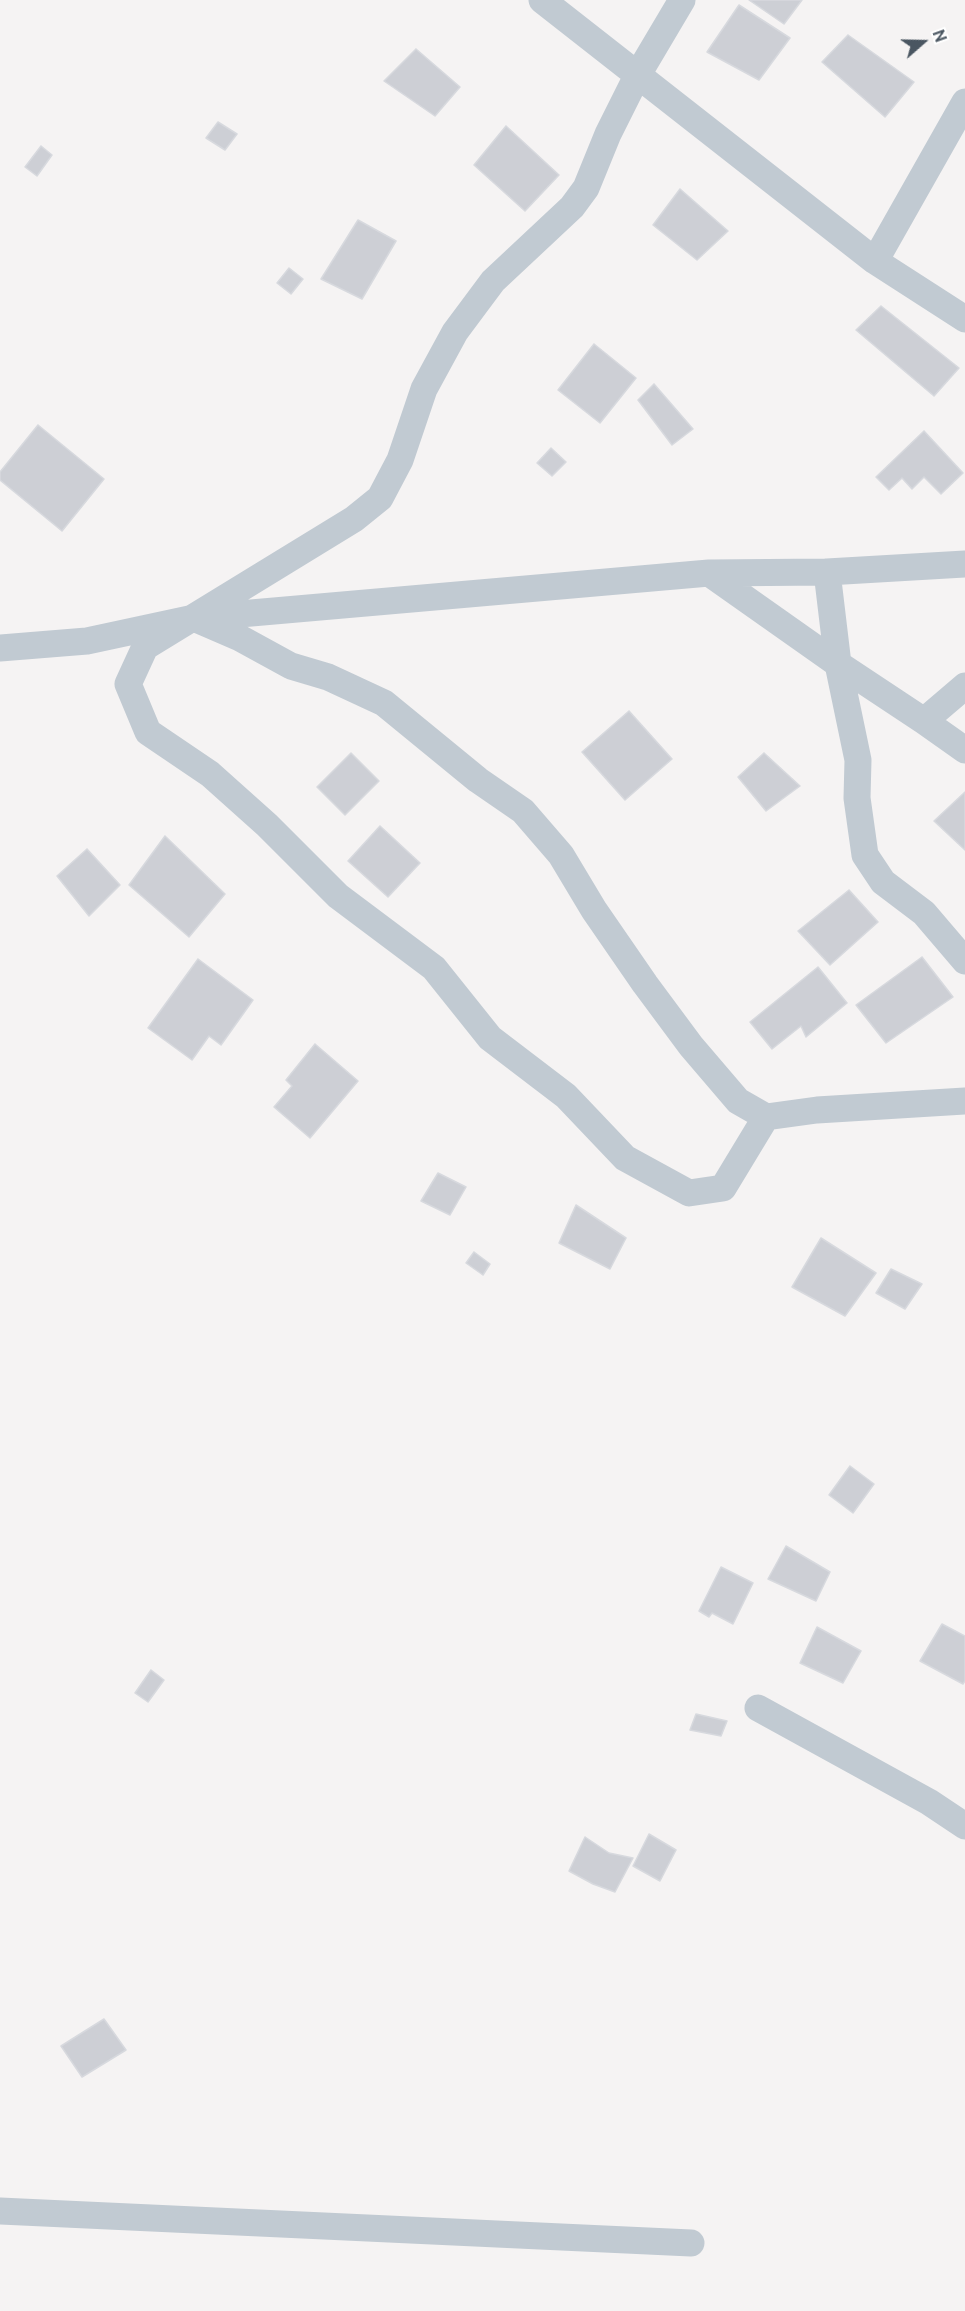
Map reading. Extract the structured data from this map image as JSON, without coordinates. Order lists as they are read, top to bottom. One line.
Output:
{"north":"right"}
